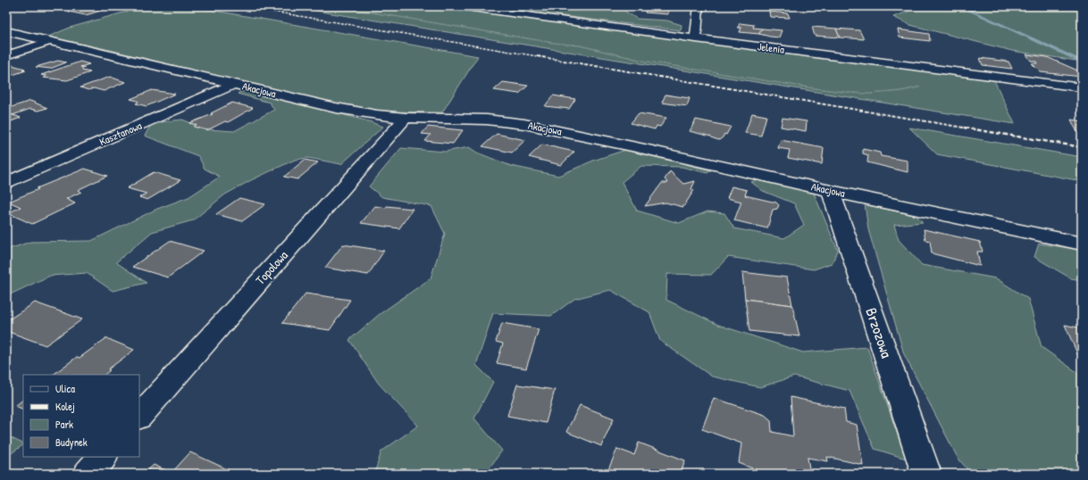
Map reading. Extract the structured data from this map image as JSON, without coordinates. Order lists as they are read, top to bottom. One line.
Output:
{"streets":{"street":["Jelenia","Akacjowa","Kasztanowa","Topolowa","Brzozowa"]},"crossings":[["Akacjowa","Kasztanowa"],["Akacjowa","Topolowa"],["Akacjowa","Brzozowa"]],"legend":["Ulica","Kolej","Park","Budynek"]}
